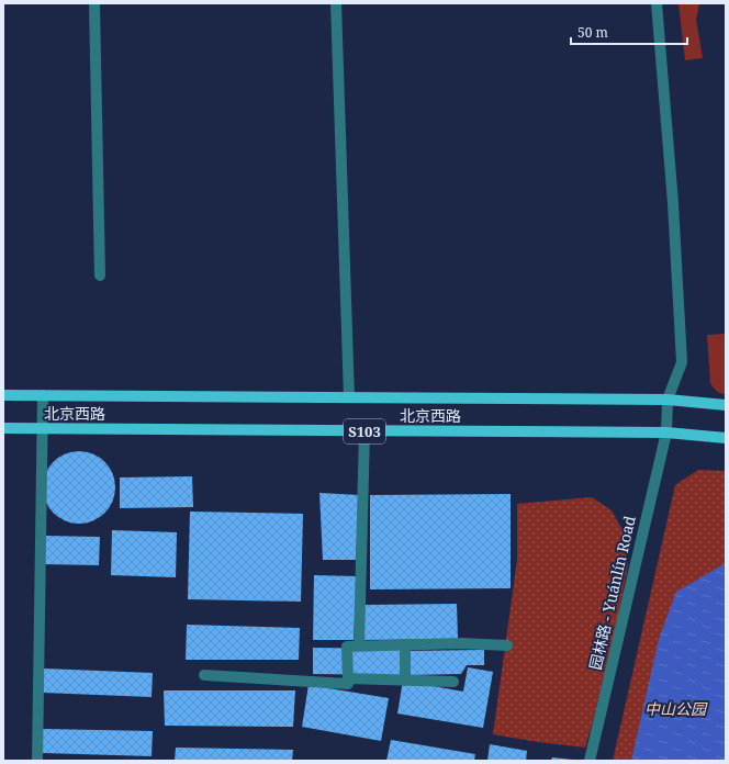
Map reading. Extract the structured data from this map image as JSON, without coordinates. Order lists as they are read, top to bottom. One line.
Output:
{"streets":{"main road":["北京西路","S103"],"street":["园林路 - Yuánlín Road"]},"crossings":[["北京西路","园林路 - Yuánlín Road"]],"parks":["中山公园"],"scale_bar":"50 m"}
